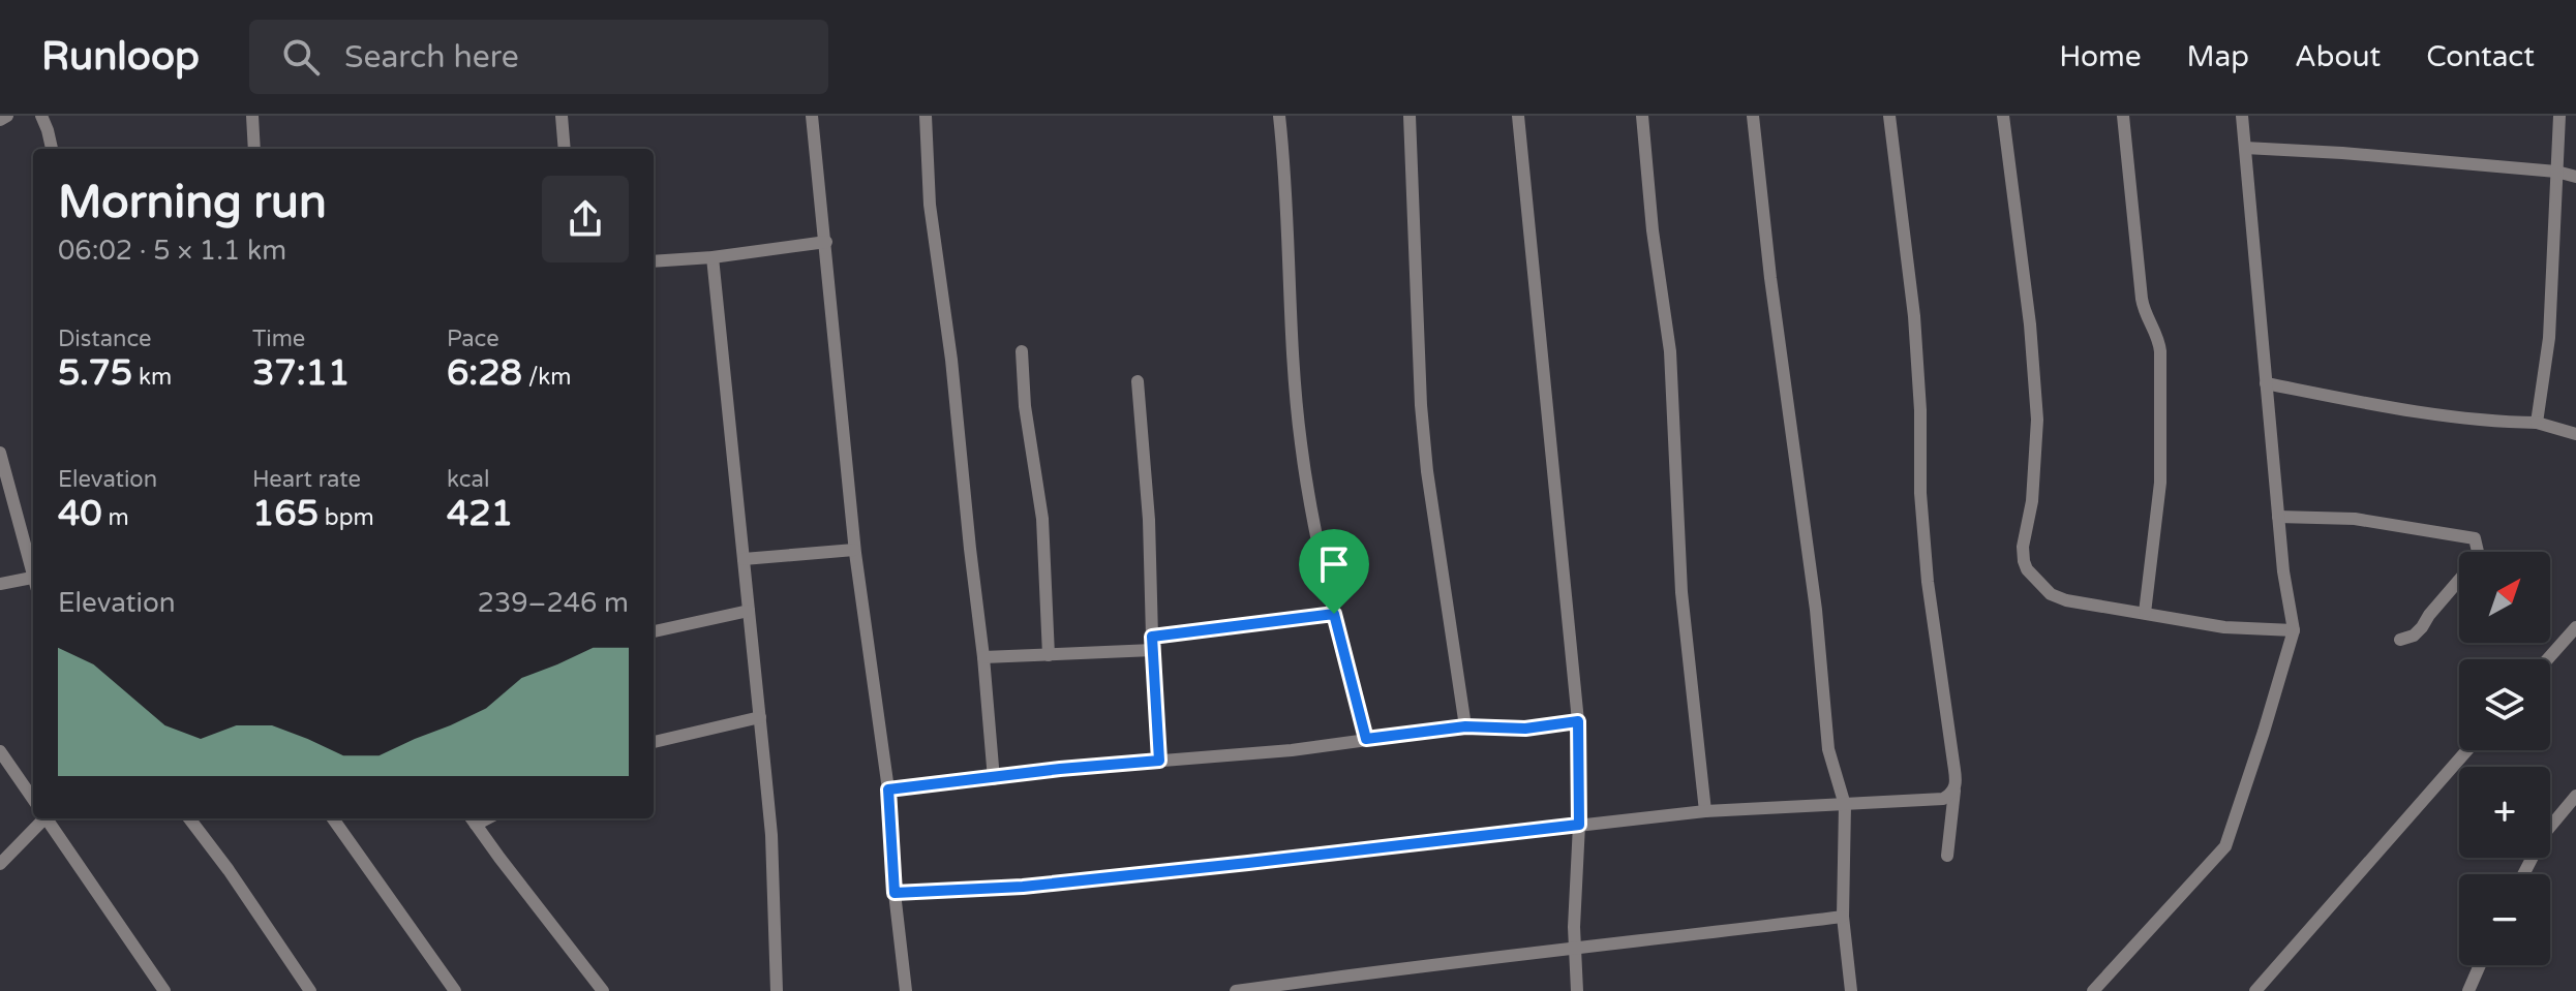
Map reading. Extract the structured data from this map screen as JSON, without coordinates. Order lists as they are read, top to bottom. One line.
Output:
{"north":"top right","page":{"header":"Runloop","search":"Search here","nav":["Home","Map","About","Contact"],"heading":["Morning run","06:02 · 5 × 1.1 km"],"stats":[["Distance","5.75 km"],["Time","37:11"],["Pace","6:28 /km"],["Elevation","40 m"],["Heart rate","165 bpm"],["kcal","421"]],"map_buttons":["+","−"],"chart":["Elevation","239–246 m"]}}
